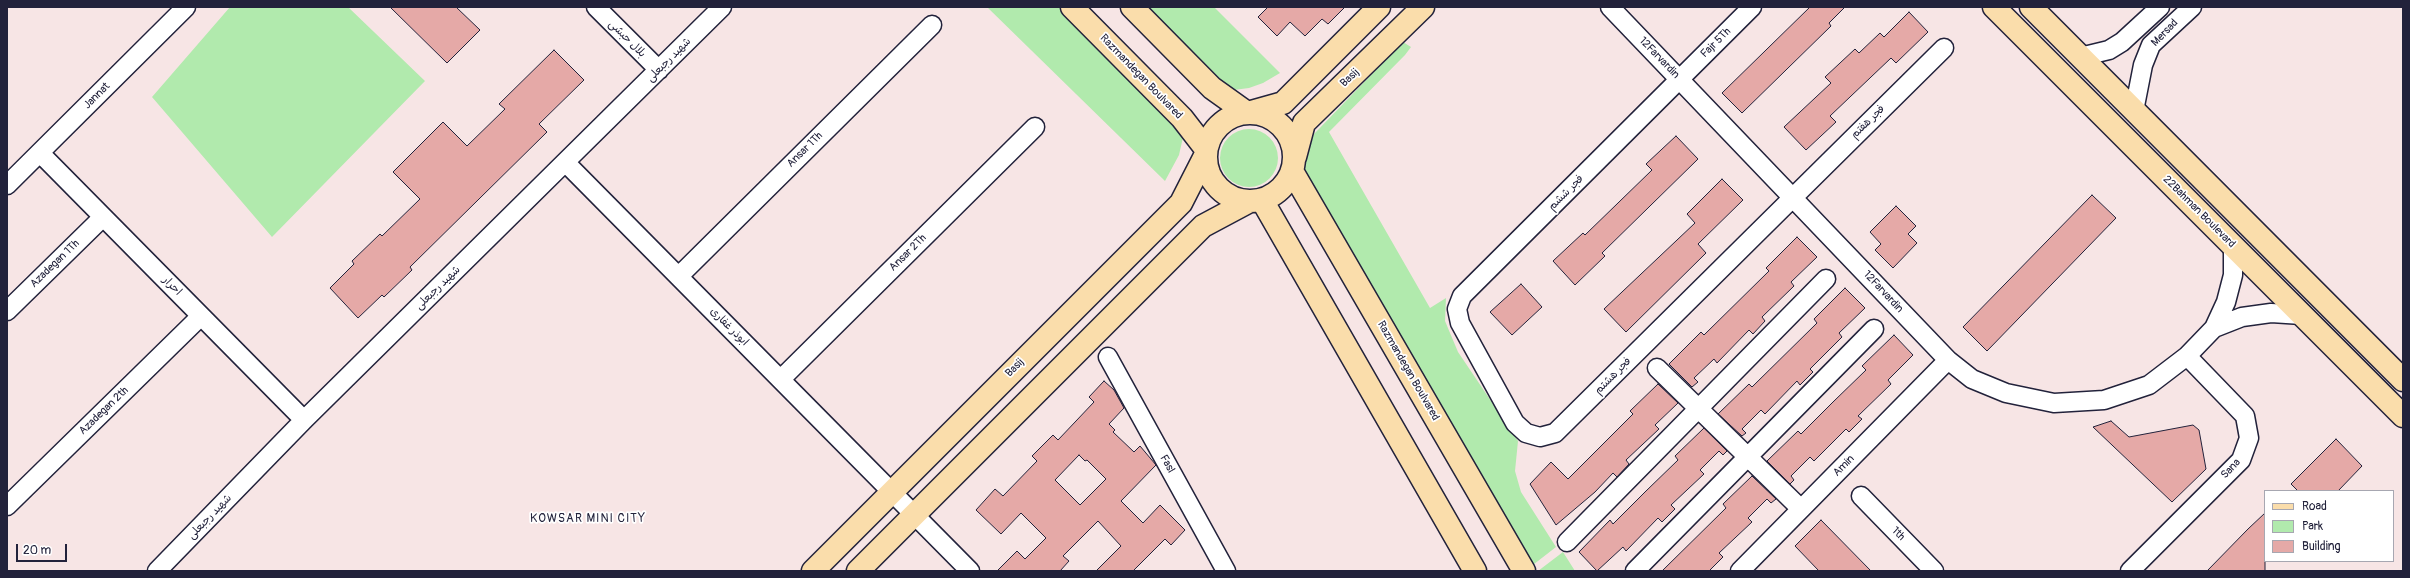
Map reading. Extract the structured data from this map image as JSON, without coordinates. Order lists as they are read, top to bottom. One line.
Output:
{"streets":{"main road":["Razmandegan Boulvared","Basij","22Bahman Boulevard"],"street":["Mersad","بلال حبشی","Fajr 5Th","12Farvardin","شهید رجبعلی","Jannat","فجر هفتم","Ansar 1Th","فجر ششم","Ansar 2Th","Azadegan 1Th","احرار","ابوذر غفاری","فجر هشتم","Azadegan 2th","Fasl","Amin","Sana","1th"]},"crossings":[["بلال حبشی","شهید رجبعلی"],["Fajr 5Th","12Farvardin"],["Fajr 5Th","فجر ششم"],["12Farvardin","فجر هفتم"],["12Farvardin","فجر ششم"],["12Farvardin","فجر هشتم"],["12Farvardin","Amin"],["12Farvardin","Sana"],["شهید رجبعلی","احرار"],["شهید رجبعلی","ابوذر غفاری"],["Razmandegan Boulvared","Basij"],["Basij","ابوذر غفاری"],["Jannat","احرار"],["فجر هفتم","فجر هشتم"],["Ansar 1Th","ابوذر غفاری"],["فجر ششم","فجر هشتم"],["Ansar 2Th","ابوذر غفاری"],["Azadegan 1Th","احرار"],["احرار","Azadegan 2th"]],"districts":["KOWSAR MINI CITY"],"legend":["Road","Park","Building"],"scale_bar":"20 m"}
